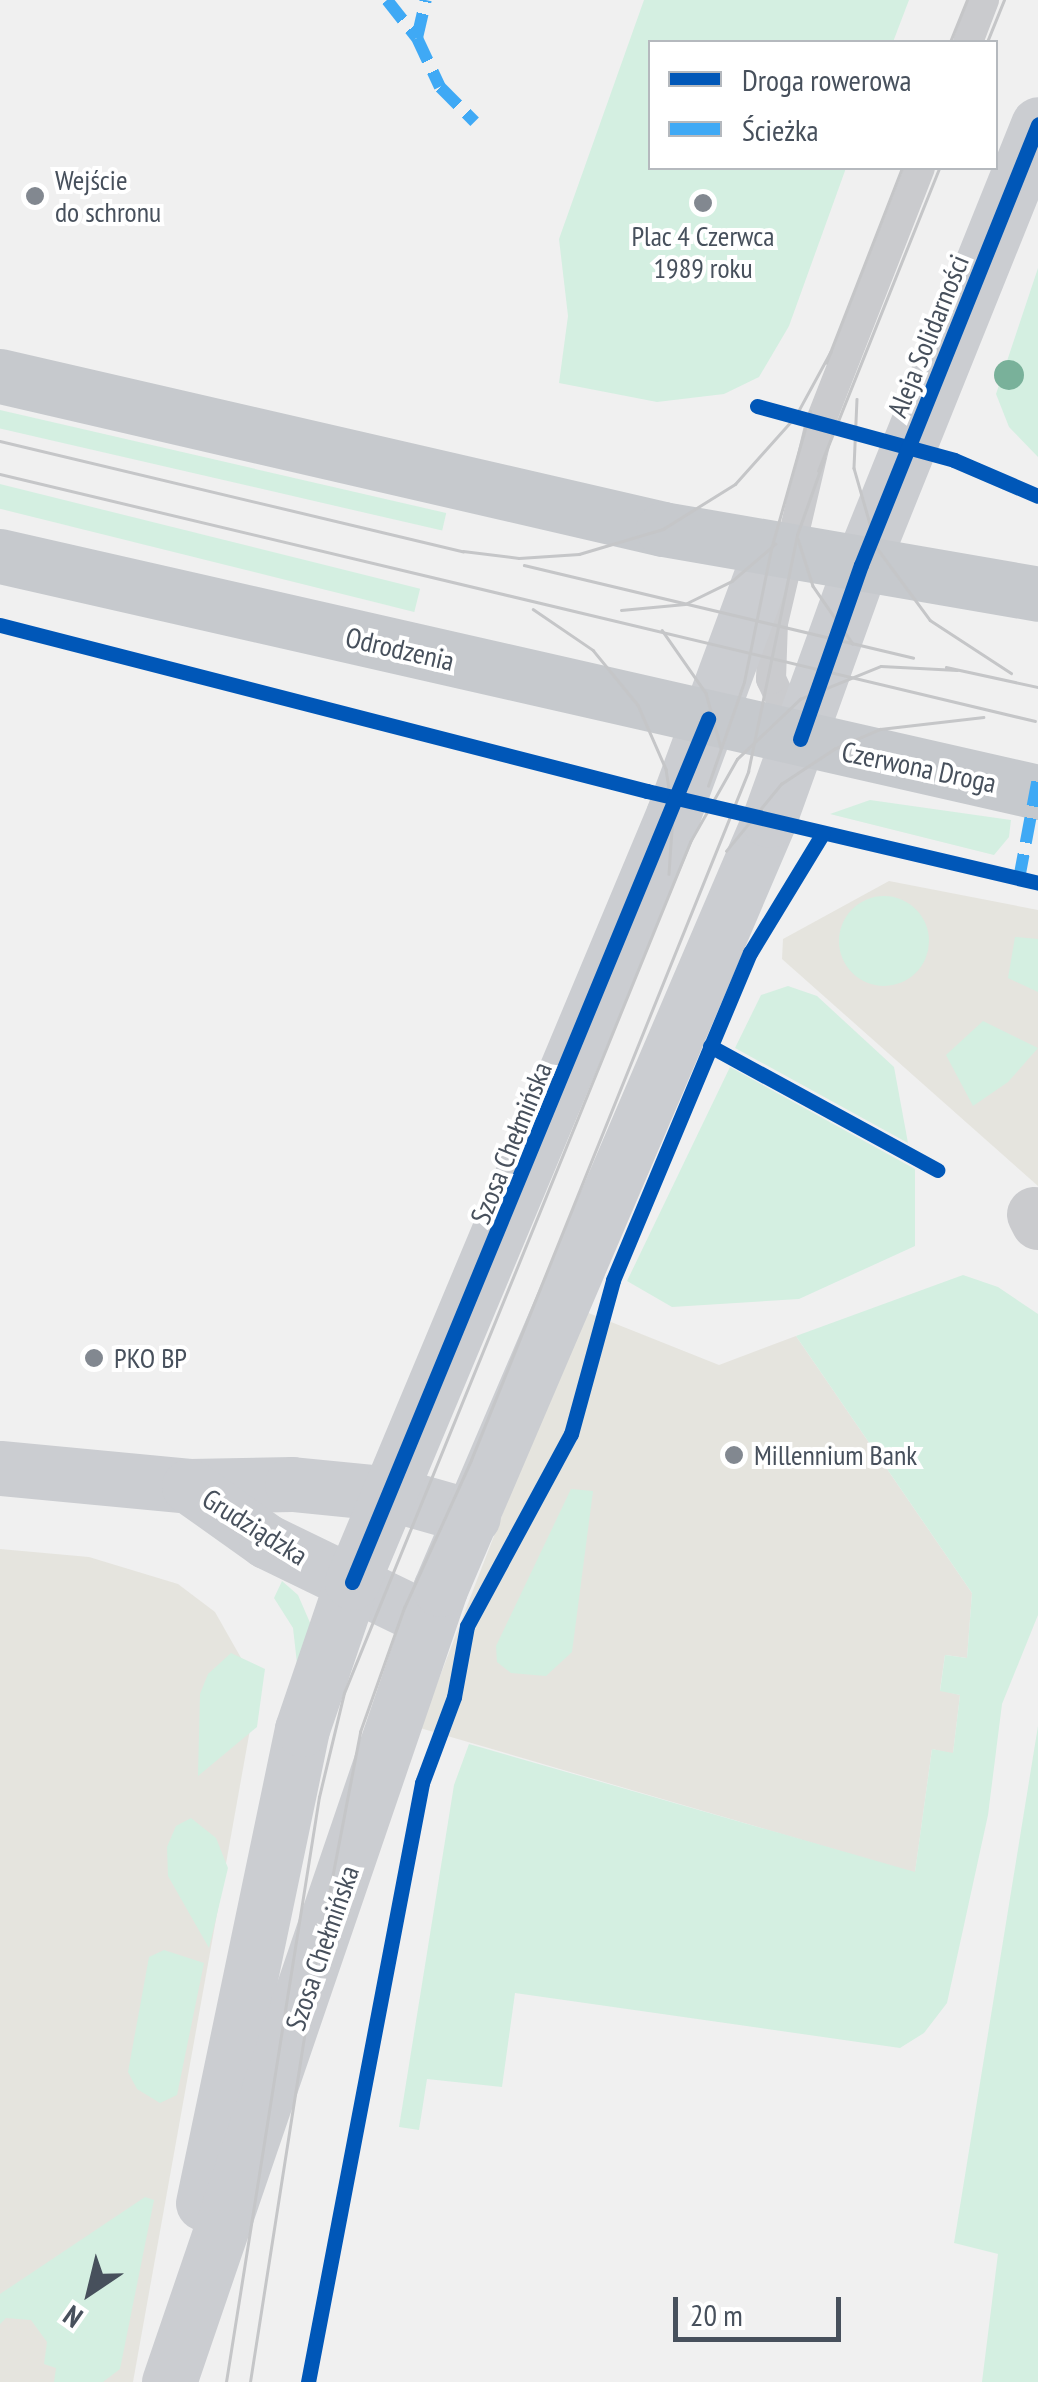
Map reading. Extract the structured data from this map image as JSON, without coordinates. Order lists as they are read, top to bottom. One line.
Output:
{"streets":{"main road":["Odrodzenia","Czerwona Droga"],"street":["Aleja Solidarności","Szosa Chełmińska","Grudziądzka"]},"crossings":[["Aleja Solidarności","Szosa Chełmińska"],["Odrodzenia","Czerwona Droga"],["Odrodzenia","Szosa Chełmińska"],["Czerwona Droga","Szosa Chełmińska"],["Szosa Chełmińska","Grudziądzka"]],"places":["Wejście do schronu","Plac 4 Czerwca 1989 roku","PKO BP","Millennium Bank"],"legend":["Droga rowerowa","Ścieżka"],"scale_bar":"20 m","north":"bottom left"}
